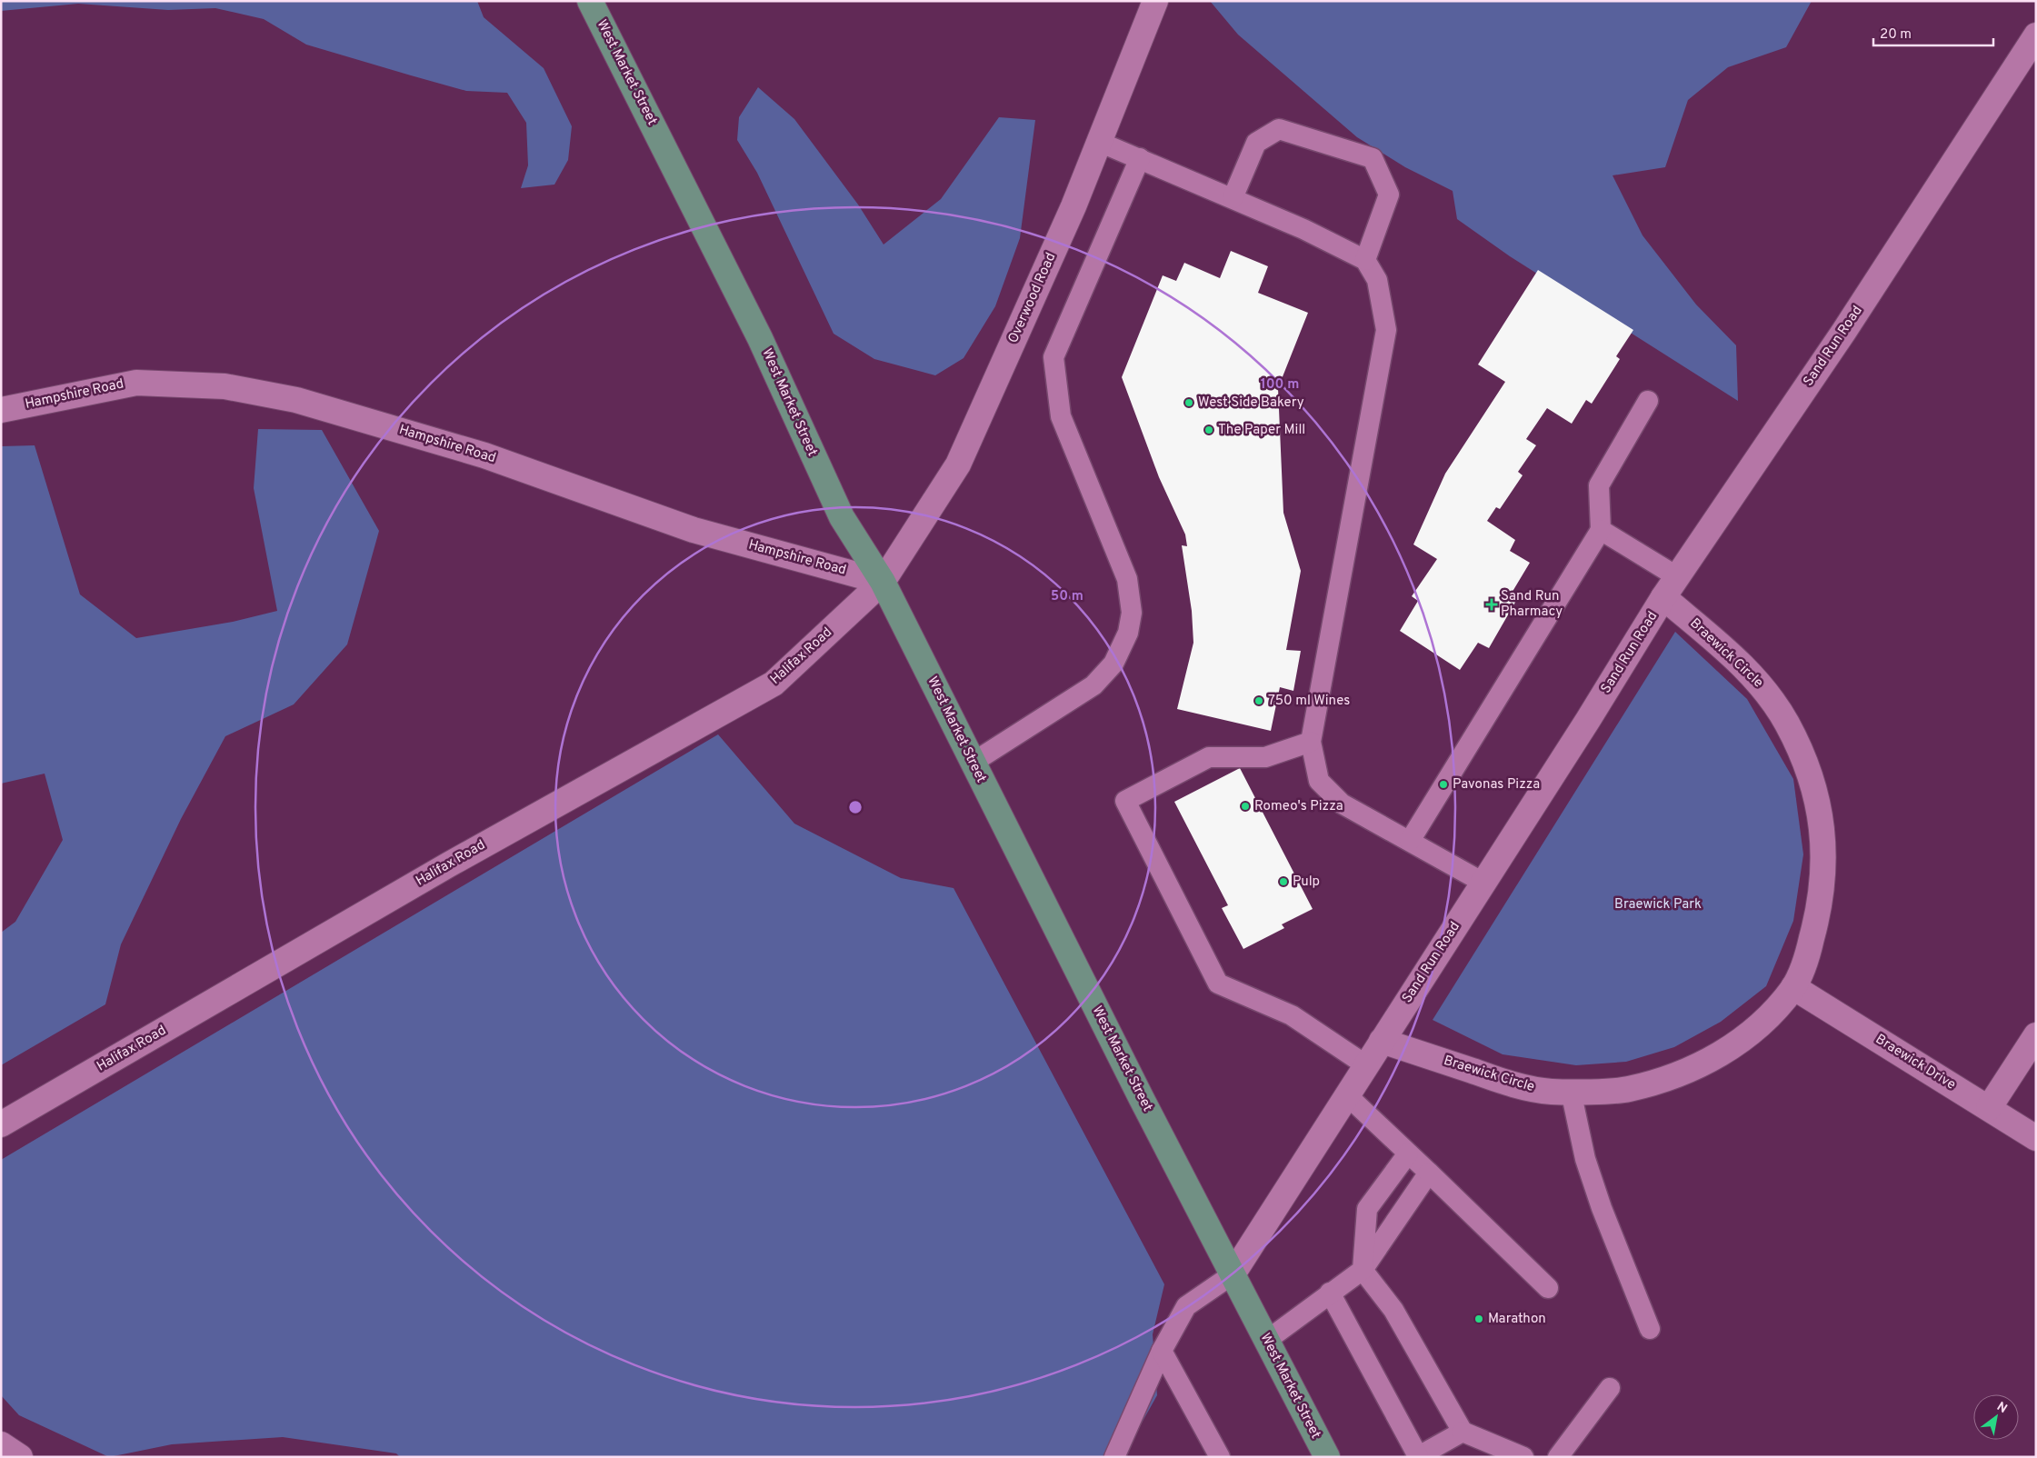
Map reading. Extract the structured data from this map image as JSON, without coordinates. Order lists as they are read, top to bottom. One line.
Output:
{"streets":{"main road":["West Market Street"],"street":["Overwood Road","Sand Run Road","Hampshire Road","Braewick Circle","Halifax Road","Braewick Drive"]},"crossings":[["West Market Street","Overwood Road"],["West Market Street","Sand Run Road"],["West Market Street","Hampshire Road"],["West Market Street","Halifax Road"],["Overwood Road","Hampshire Road"],["Overwood Road","Halifax Road"],["Sand Run Road","Braewick Circle"],["Hampshire Road","Halifax Road"],["Braewick Circle","Braewick Drive"]],"parks":["Braewick Park"],"places":{"other":["West Side Bakery","The Paper Mill","750 ml Wines","Pavonas Pizza","Romeo's Pizza","Pulp","Marathon"],"health":["Sand Run Pharmacy"]},"scale_bar":"20 m","north":"top right","rings":["100 m","50 m"]}
